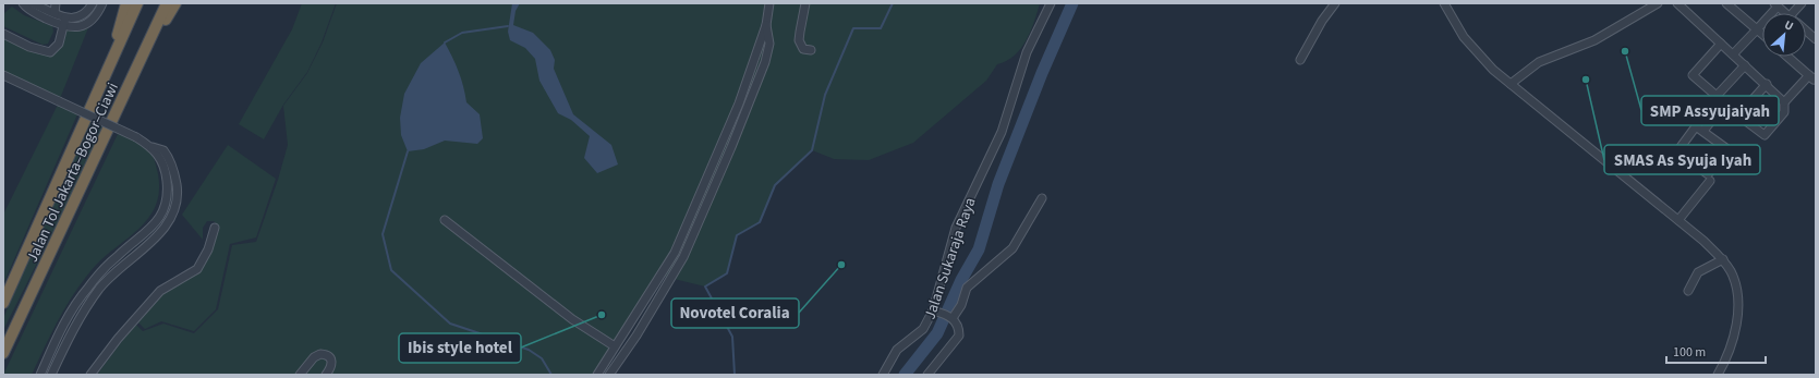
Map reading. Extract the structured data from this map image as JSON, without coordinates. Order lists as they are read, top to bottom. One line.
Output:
{"streets":{"highway":["Jalan Tol Jakarta–Bogor–Ciawi"],"street":["Jalan Sukaraja Raya"]},"places":["SMP Assyujaiyah","SMAS As Syuja Iyah","Novotel Coralia","Ibis style hotel"],"scale_bar":"100 m","north":"top right"}
